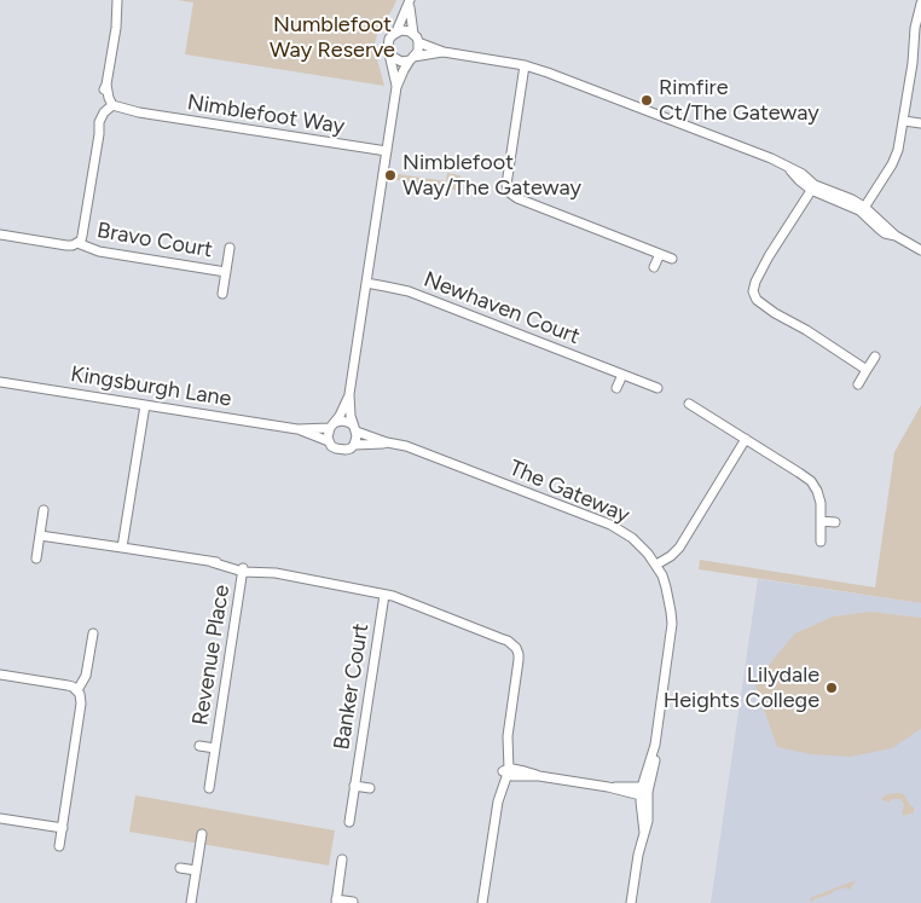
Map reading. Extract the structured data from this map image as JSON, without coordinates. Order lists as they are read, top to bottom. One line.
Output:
{"streets":{"street":["Nimblefoot Way","Bravo Court","Newhaven Court","Kingsburgh Lane","The Gateway","Revenue Place","Banker Court"]},"crossings":[["Kingsburgh Lane","The Gateway"]],"parks":["Numblefoot Way Reserve"],"places":["Rimfire Ct/The Gateway","Nimblefoot Way/The Gateway","Lilydale Heights College"]}
